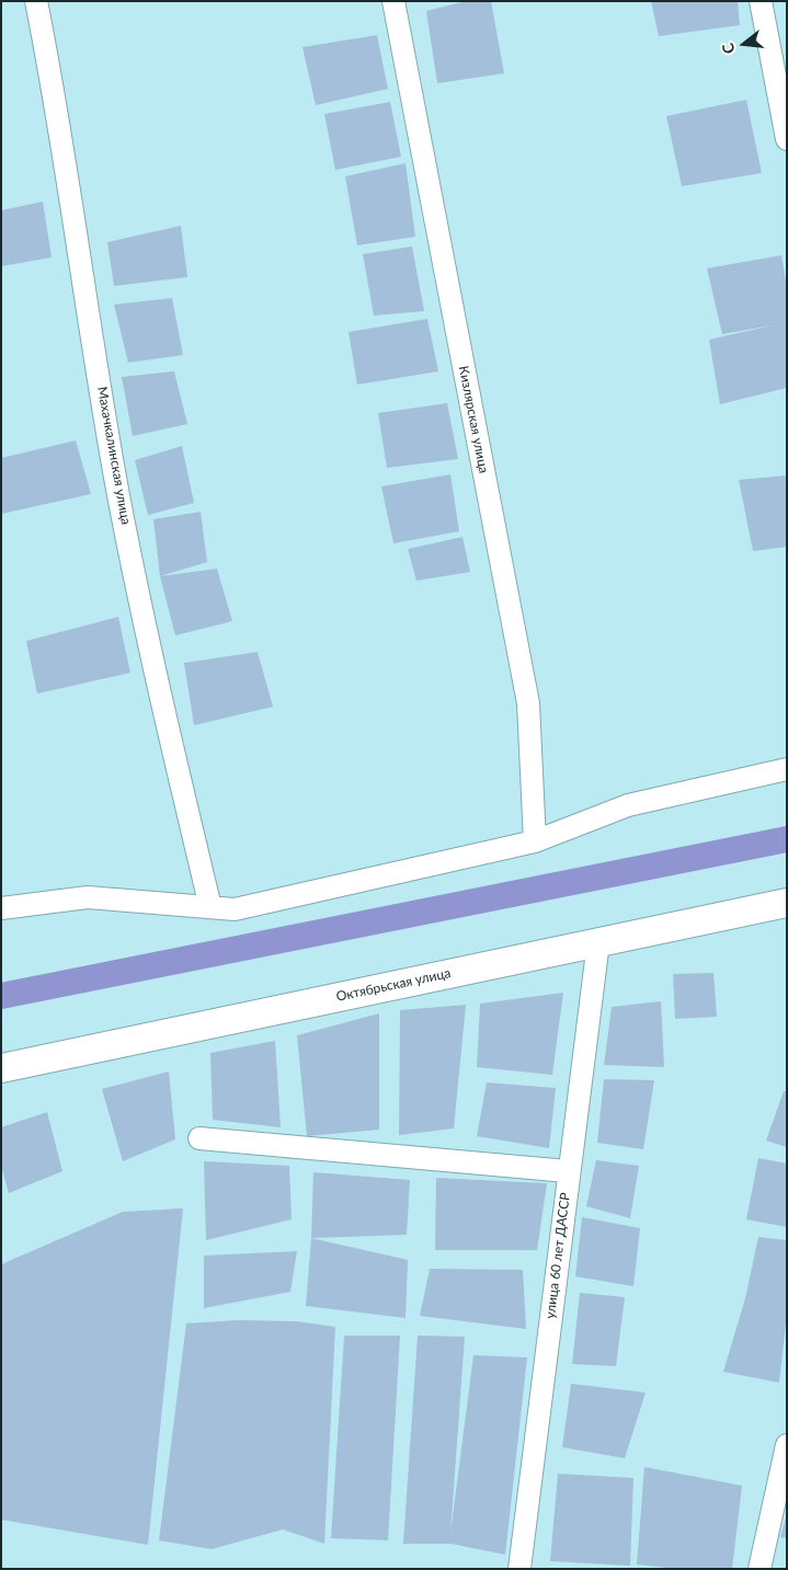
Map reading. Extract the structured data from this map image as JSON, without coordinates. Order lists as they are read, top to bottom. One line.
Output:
{"streets":{"street":["Кизлярская улица","Махачкалинская улица","Октябрьская улица","улица 60 лет ДАССР"]},"crossings":[["Октябрьская улица","улица 60 лет ДАССР"]],"north":"left"}
